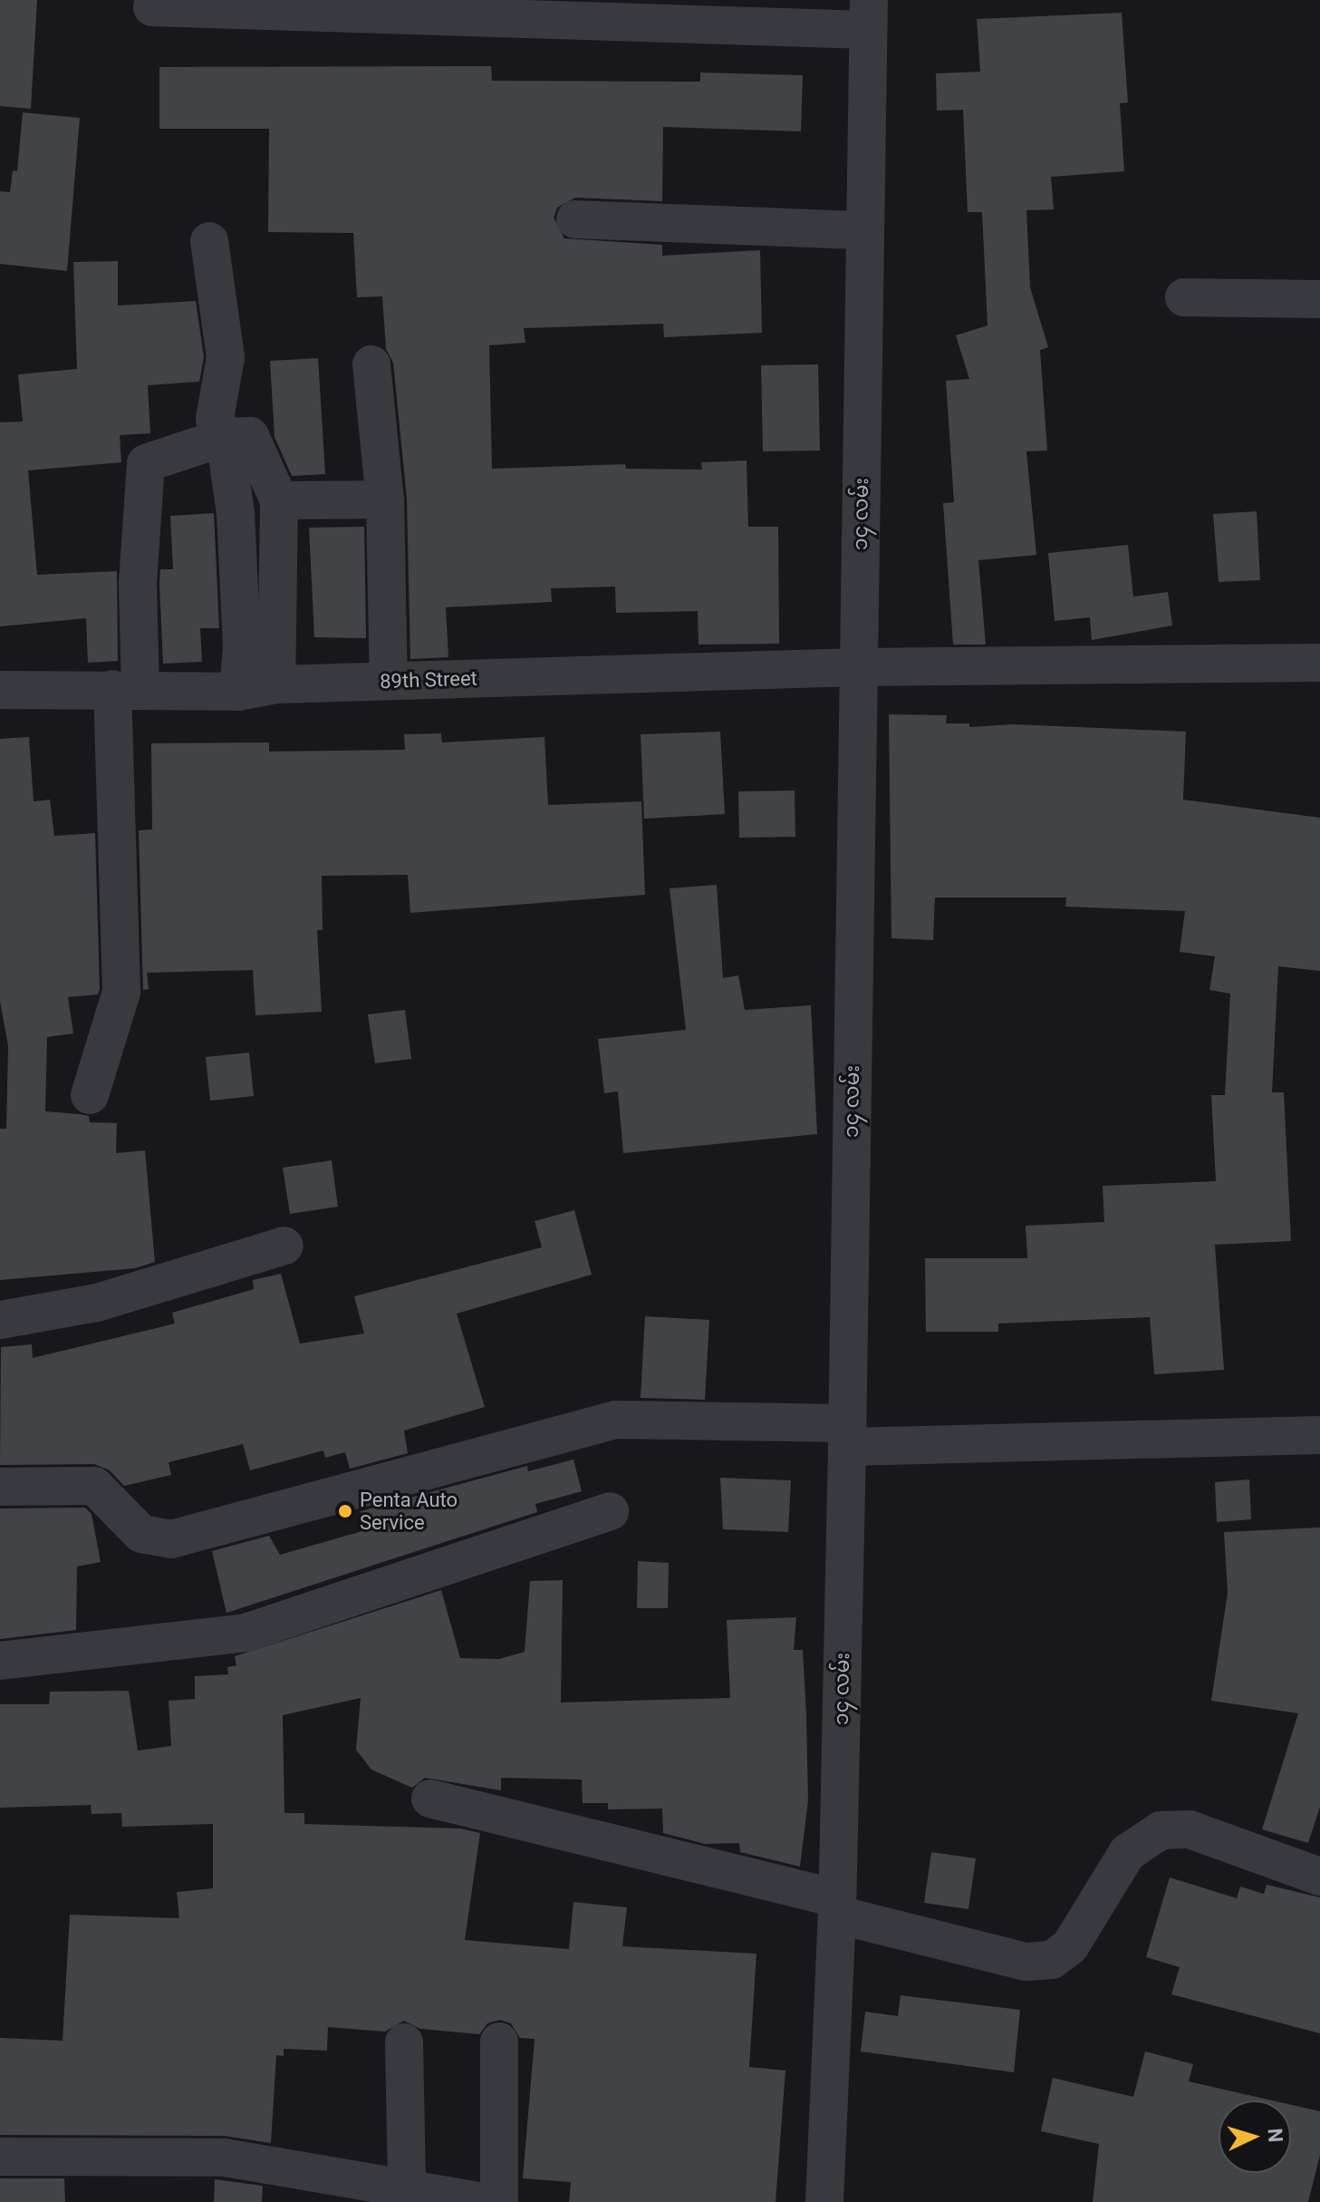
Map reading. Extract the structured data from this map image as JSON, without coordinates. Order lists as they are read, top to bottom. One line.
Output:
{"streets":{"street":["၁၄ လမ်း","89th Street"]},"crossings":[["၁၄ လမ်း","89th Street"]],"places":["Penta Auto Service"],"north":"right"}
